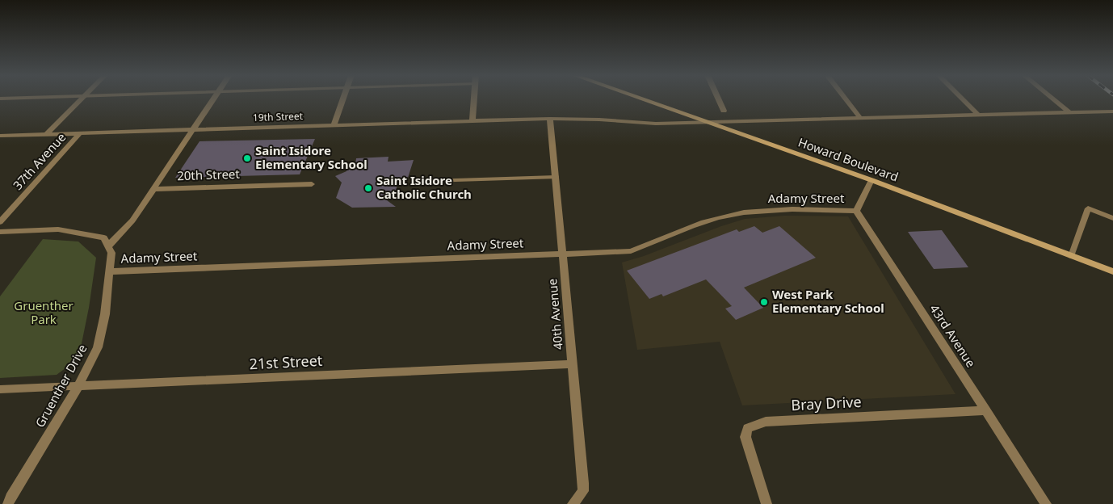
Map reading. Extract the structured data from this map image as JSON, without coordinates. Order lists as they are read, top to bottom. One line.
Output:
{"streets":{"main road":["Howard Boulevard"],"street":["19th Street","37th Avenue","20th Street","Adamy Street","40th Avenue","43rd Avenue","21st Street","Gruenther Drive","Bray Drive"]},"crossings":[["19th Street","Howard Boulevard"],["19th Street","37th Avenue"],["19th Street","40th Avenue"],["Adamy Street","40th Avenue"],["Adamy Street","43rd Avenue"],["Adamy Street","Gruenther Drive"],["40th Avenue","21st Street"],["43rd Avenue","Bray Drive"],["21st Street","Gruenther Drive"]],"parks":["Gruenther Park"],"places":["Saint Isidore Elementary School","Saint Isidore Catholic Church","West Park Elementary School"]}
